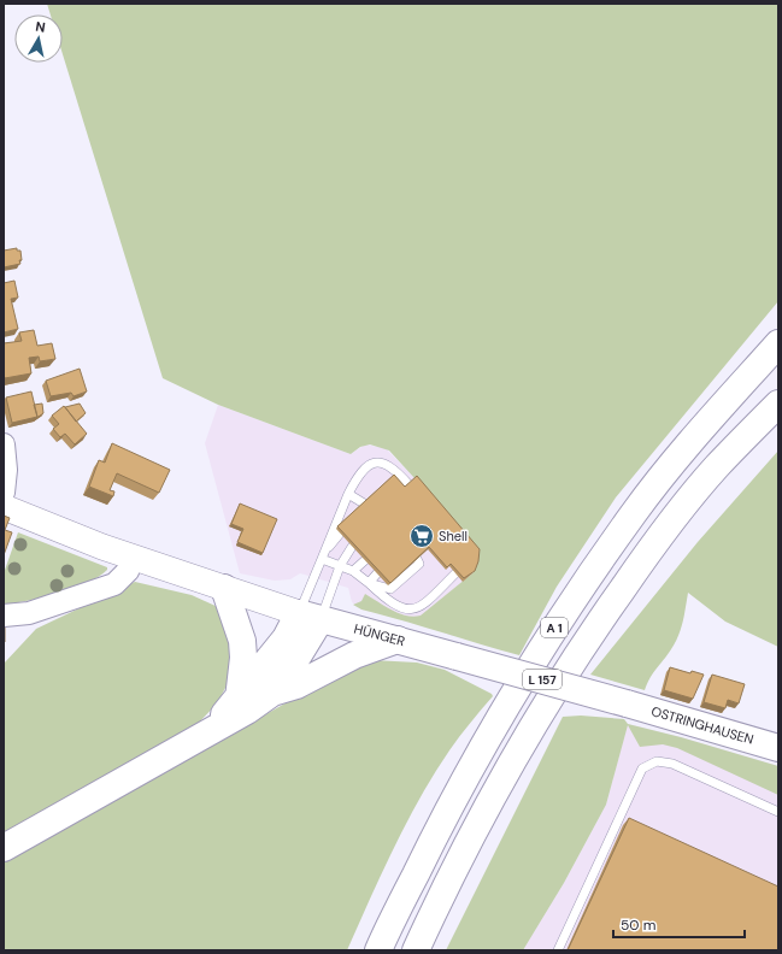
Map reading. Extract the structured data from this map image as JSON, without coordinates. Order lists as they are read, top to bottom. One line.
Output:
{"streets":{"main road":["A 1","HÜNGER","L 157","OSTRINGHAUSEN"]},"crossings":[["HÜNGER","OSTRINGHAUSEN"]],"places":{"supermarket":["Shell"]},"scale_bar":"50 m","north":"top"}
